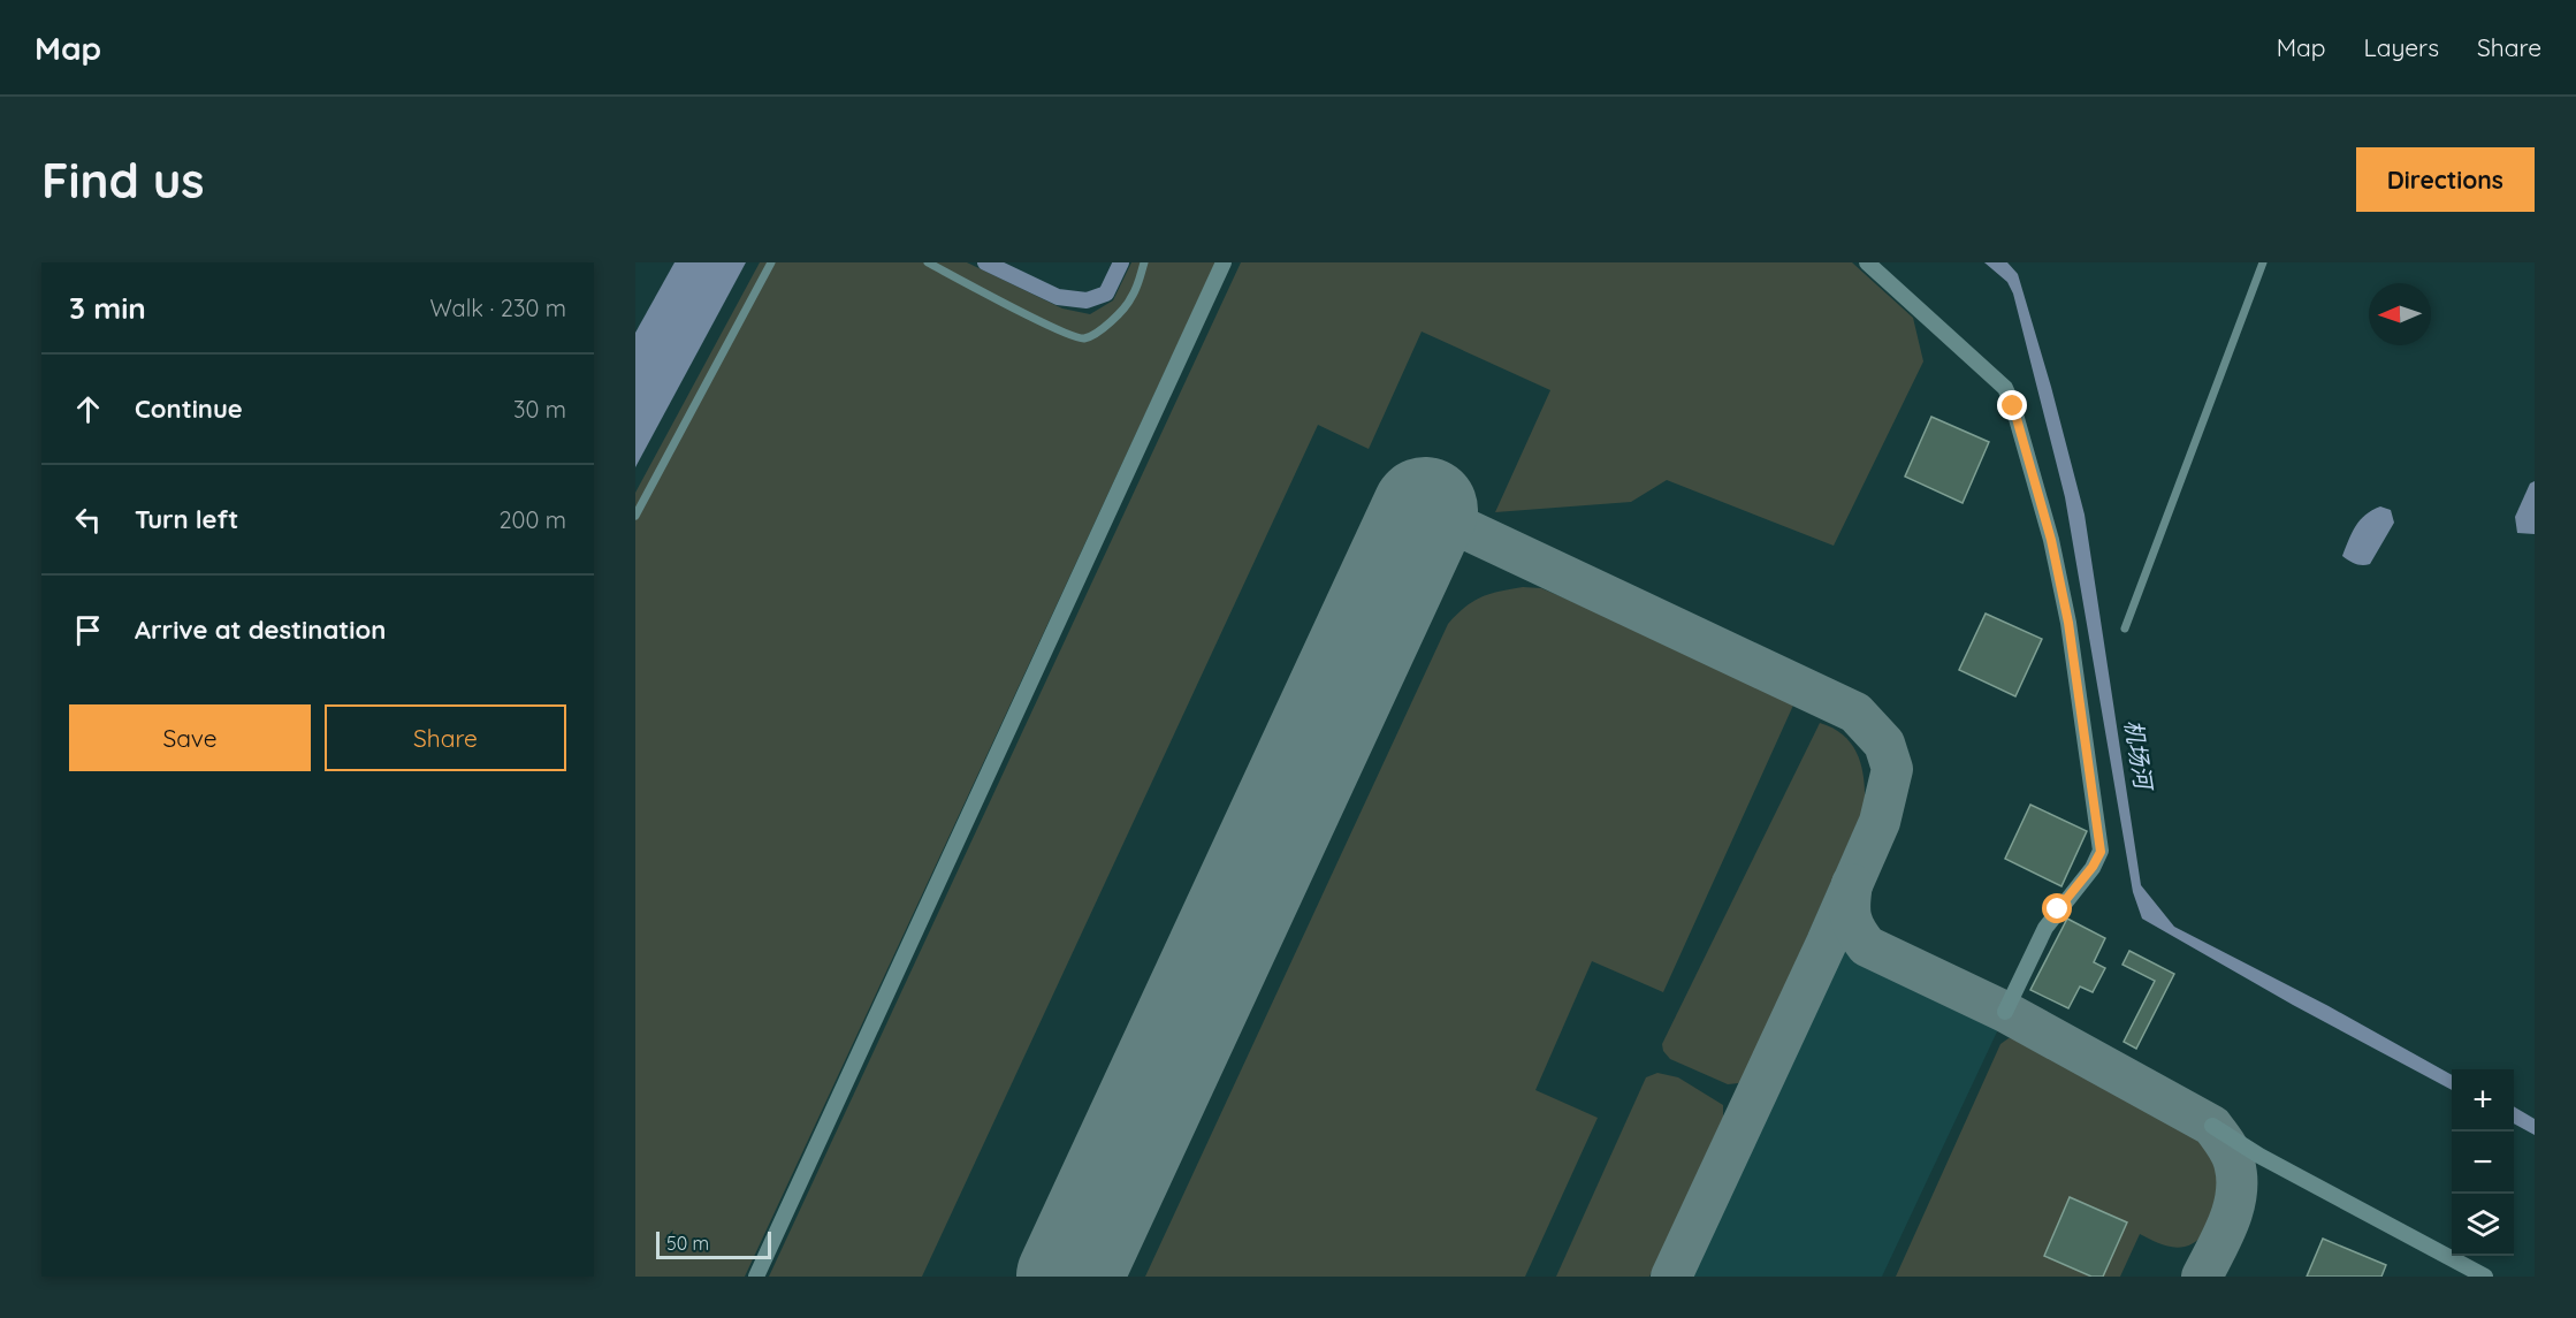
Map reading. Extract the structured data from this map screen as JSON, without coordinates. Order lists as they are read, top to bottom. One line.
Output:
{"water":["机场河"],"scale_bar":"50 m","north":"left","page":{"header":"Map","nav":["Map","Layers","Share"],"buttons":["Directions",["Save","Share"]],"title":"Find us","heading":["3 min","Walk · 230 m"],"list":[["Continue","30 m"],["Turn left","200 m"],"Arrive at destination"],"map_buttons":["+","−"],"scale":"50 m"}}
